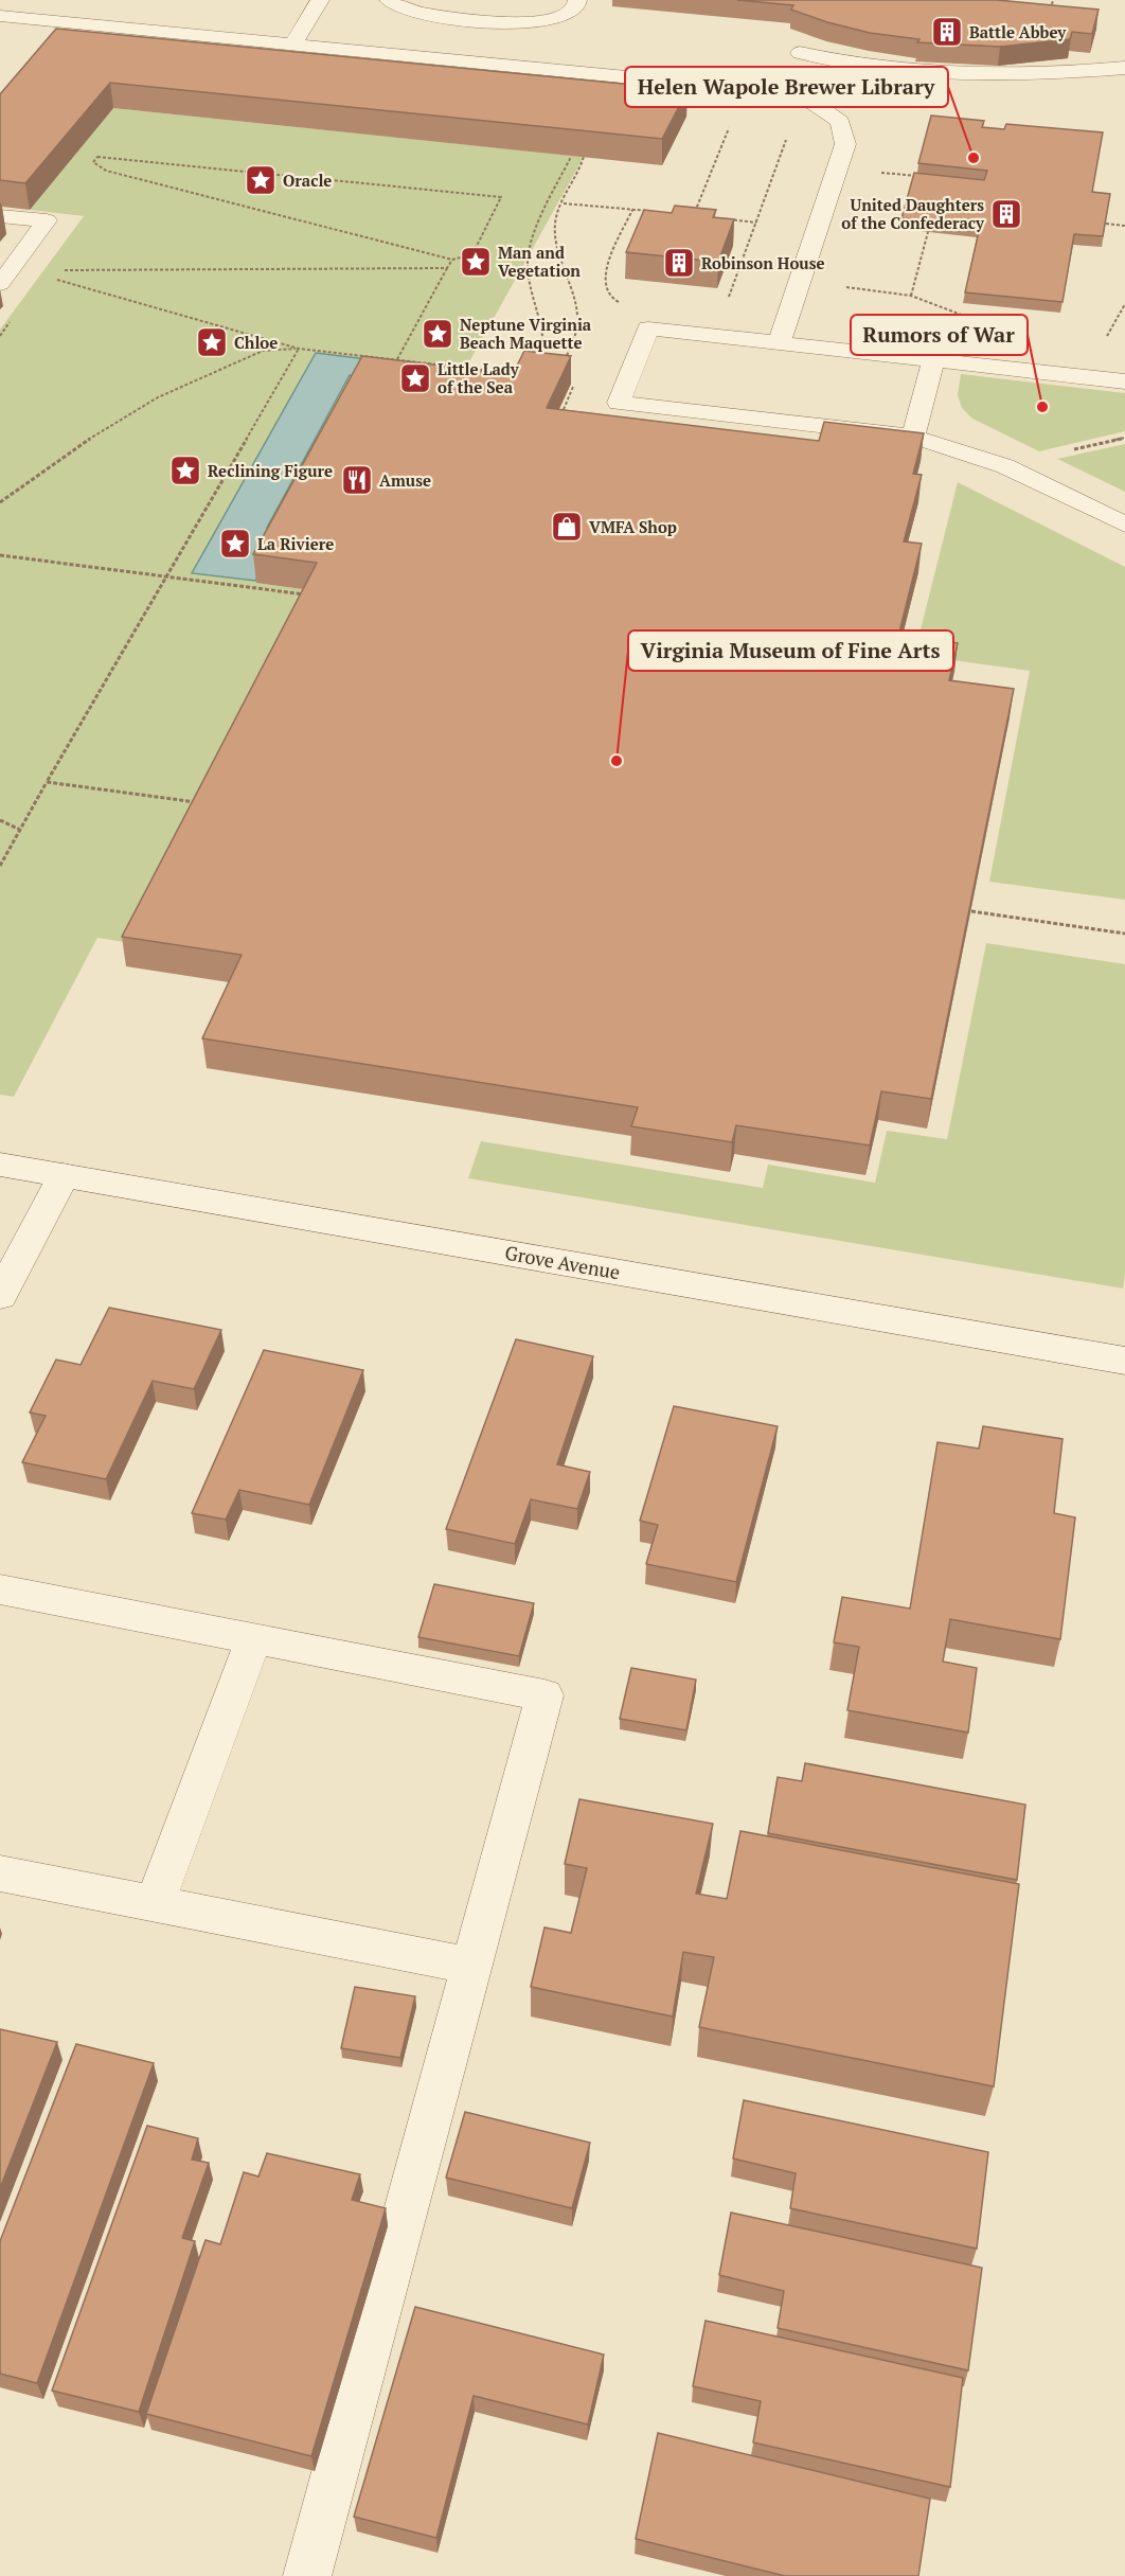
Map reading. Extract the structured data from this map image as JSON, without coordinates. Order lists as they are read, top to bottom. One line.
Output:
{"streets":{"main road":["Grove Avenue"]},"places":{"building":["Battle Abbey","United Daughters of the Confederacy","Robinson House"],"other":["Helen Wapole Brewer Library","Rumors of War","Virginia Museum of Fine Arts"],"place":["Oracle","Man and Vegetation","Neptune Virginia Beach Maquette","Chloe","Little Lady of the Sea","Reclining Figure","La Riviere"],"restaurant":["Amuse"],"shop":["VMFA Shop"]}}
